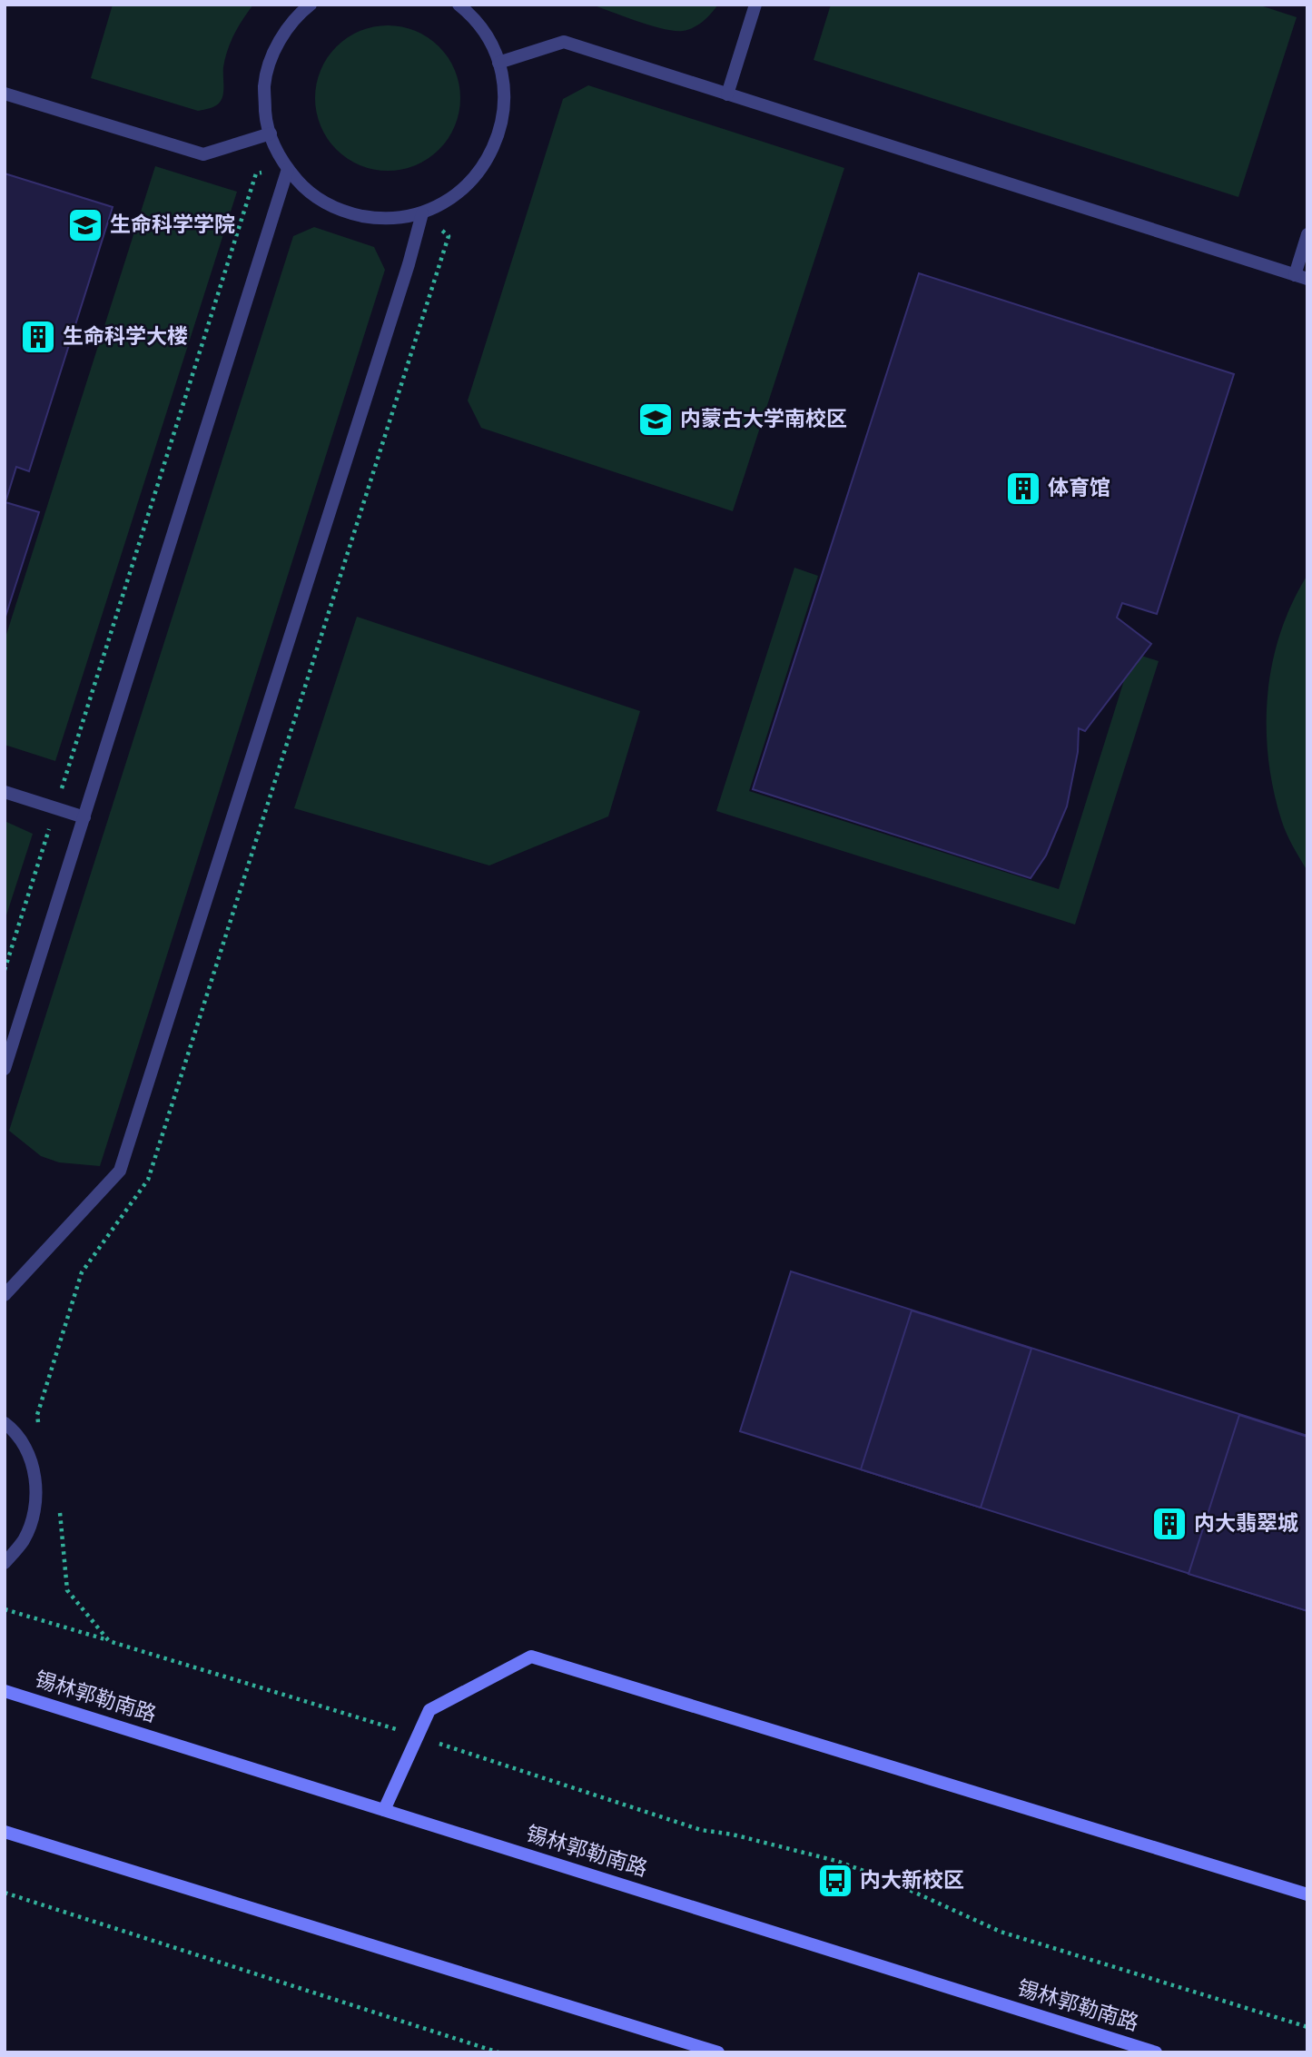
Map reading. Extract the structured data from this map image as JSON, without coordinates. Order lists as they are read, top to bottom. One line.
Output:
{"streets":{"main road":["锡林郭勒南路"]},"places":{"school or university":["生命科学学院","内蒙古大学南校区"],"building":["生命科学大楼","体育馆","内大翡翠城"],"bus stop":["内大新校区"]}}
